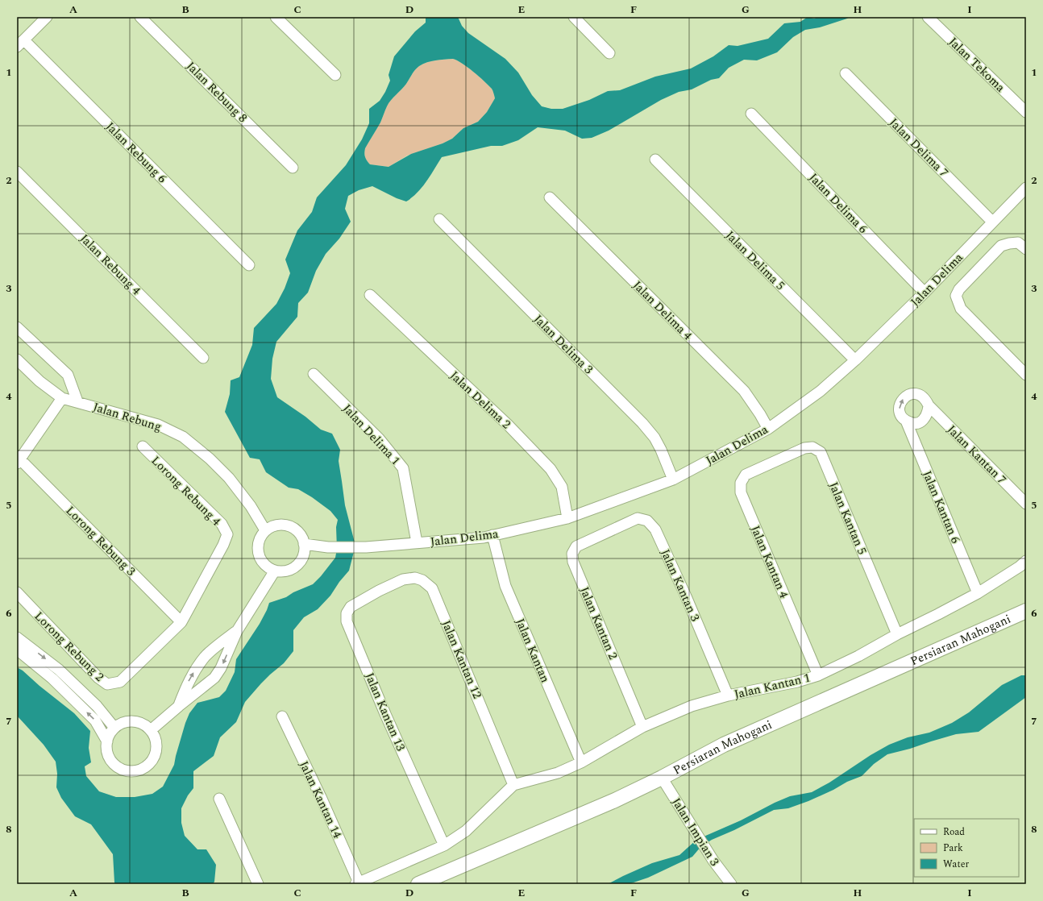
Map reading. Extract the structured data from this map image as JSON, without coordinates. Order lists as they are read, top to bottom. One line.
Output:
{"streets":{"main road":["Persiaran Mahogani"],"street":["Jalan Tekoma","Jalan Rebung 8","Jalan Delima 7","Jalan Rebung 6","Jalan Delima 6","Jalan Delima 5","Jalan Rebung 4","Jalan Delima","Jalan Delima 4","Jalan Delima 3","Jalan Delima 2","Jalan Rebung","Jalan Delima 1","Jalan Kantan 7","Lorong Rebung 4","Jalan Kantan 6","Jalan Kantan 5","Lorong Rebung 3","Jalan Kantan 4","Jalan Kantan 3","Jalan Kantan 2","Lorong Rebung 2","Jalan Kantan","Jalan Kantan 12","Jalan Kantan 1","Jalan Kantan 13","Jalan Kantan 14","Jalan Impian 3"]},"crossings":[["Jalan Delima 7","Jalan Delima"],["Jalan Delima 6","Jalan Delima"],["Jalan Delima 5","Jalan Delima"],["Jalan Delima","Jalan Delima 4"],["Jalan Delima","Jalan Delima 3"],["Jalan Delima","Jalan Delima 2"],["Jalan Delima","Jalan Rebung"],["Jalan Delima","Jalan Delima 1"],["Jalan Delima","Jalan Kantan"],["Jalan Kantan 7","Jalan Kantan 6"],["Lorong Rebung 4","Lorong Rebung 3"],["Lorong Rebung 4","Lorong Rebung 2"],["Jalan Kantan 6","Jalan Kantan 1"],["Jalan Kantan 5","Jalan Kantan 4"],["Jalan Kantan 5","Jalan Kantan 1"],["Lorong Rebung 3","Lorong Rebung 2"],["Jalan Kantan 4","Jalan Kantan 1"],["Jalan Kantan 3","Jalan Kantan 2"],["Jalan Kantan 3","Jalan Kantan 1"],["Jalan Kantan 2","Jalan Kantan 1"],["Persiaran Mahogani","Jalan Impian 3"],["Jalan Kantan","Jalan Kantan 1"],["Jalan Kantan 12","Jalan Kantan 1"],["Jalan Kantan 12","Jalan Kantan 13"]],"legend":["Road","Park","Water"],"grid":{"columns":["A","B","C","D","E","F","G","H","I"],"rows":["1","2","3","4","5","6","7","8"]}}
